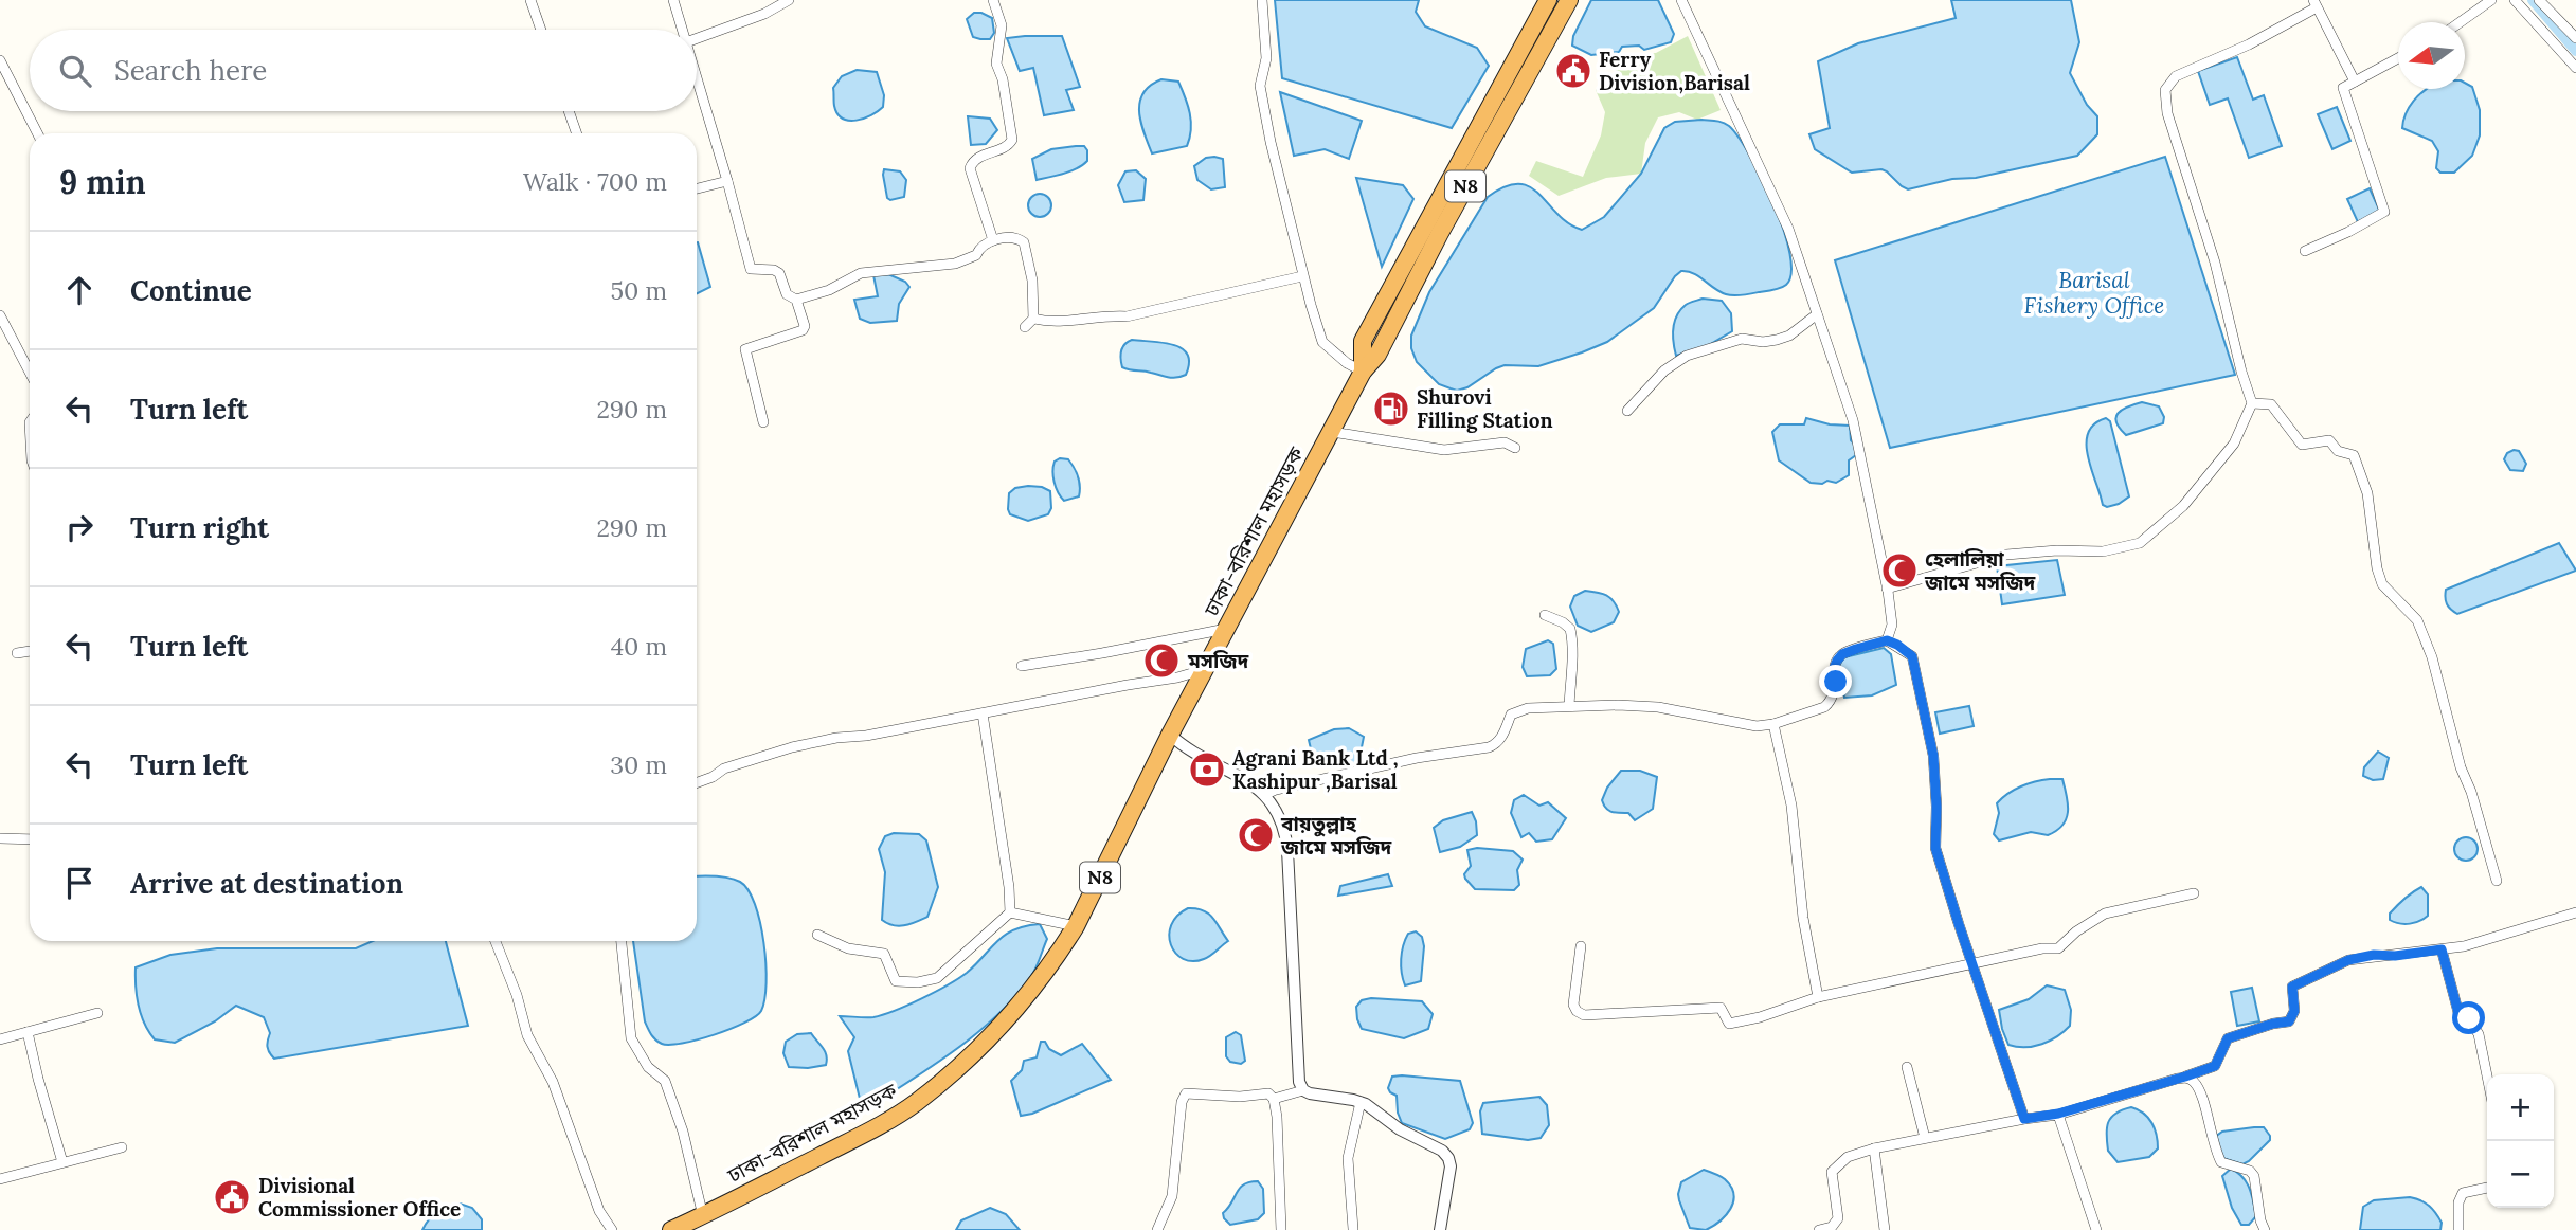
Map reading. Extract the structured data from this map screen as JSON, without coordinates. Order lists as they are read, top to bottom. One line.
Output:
{"streets":{"highway":["N8","ঢাকা-বরিশাল মহাসড়ক"]},"water":["Barisal Fishery Office"],"places":{"public building":["Ferry Division,Barisal","Divisional Commissioner Office"],"fuel station":["Shurovi Filling Station"],"mosque":["হেলালিয়া জামে মসজিদ","মসজিদ","বায়তুল্লাহ জামে মসজিদ"],"bank":["Agrani Bank Ltd , Kashipur ,Barisal"]},"north":"left","page":{"search":"Search here","heading":["9 min","Walk · 700 m"],"list":[["Continue","50 m"],["Turn left","290 m"],["Turn right","290 m"],["Turn left","40 m"],["Turn left","30 m"],"Arrive at destination"],"map_buttons":["+","−"]}}
